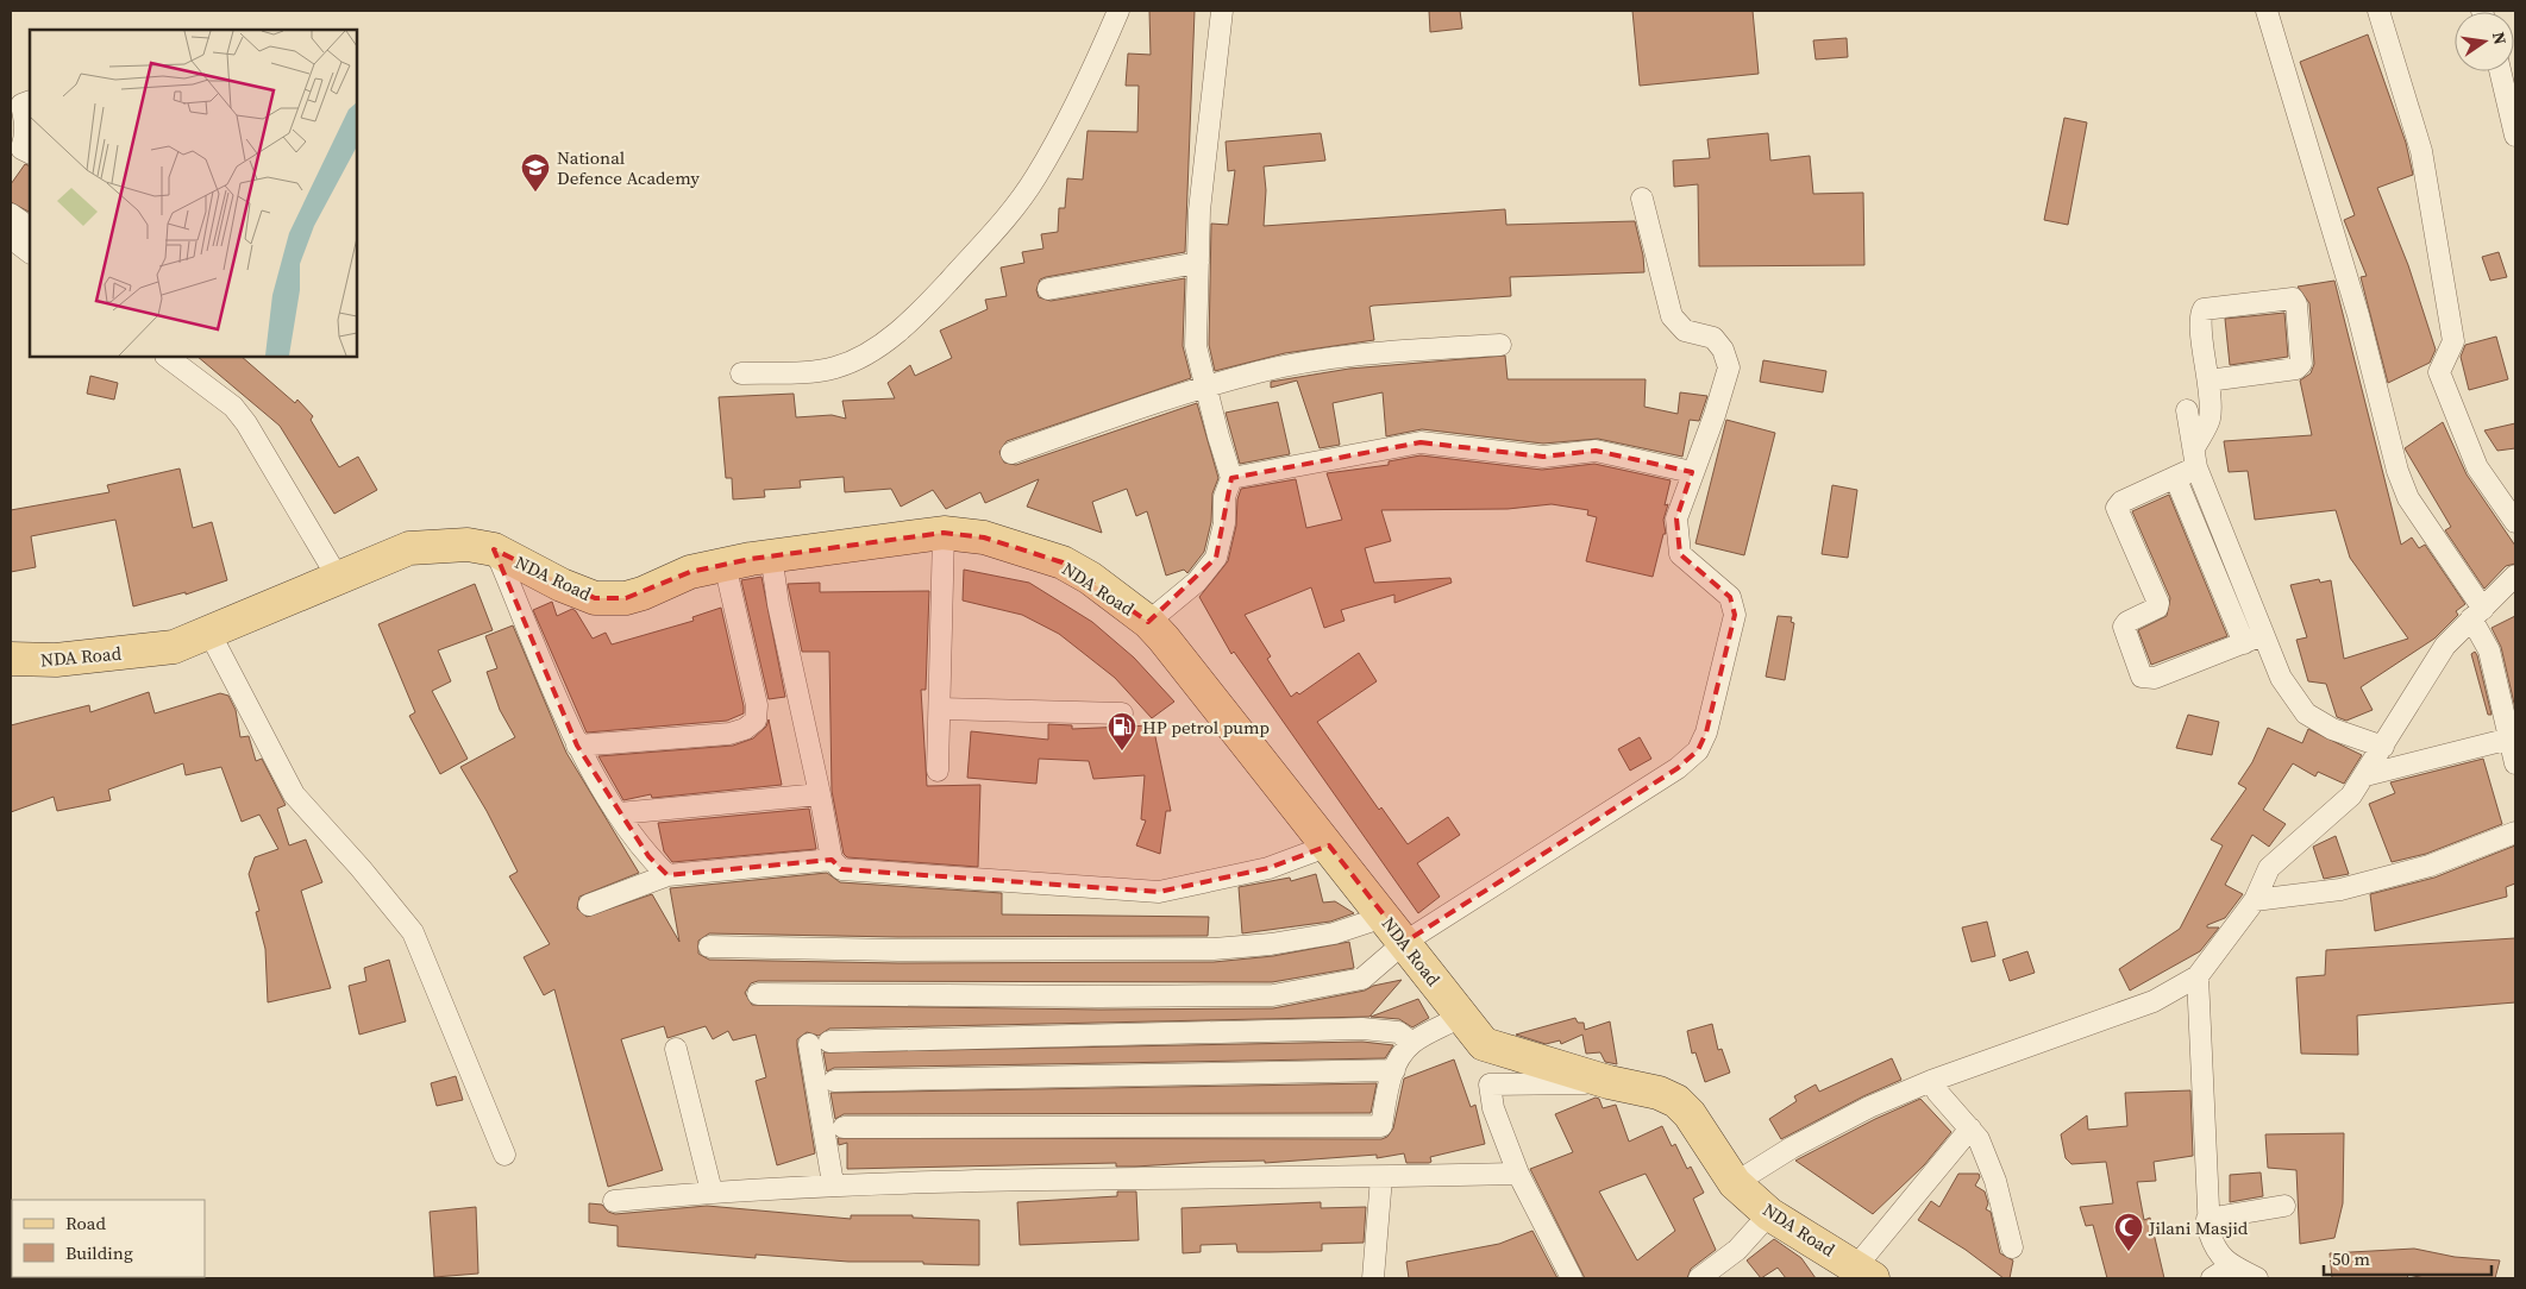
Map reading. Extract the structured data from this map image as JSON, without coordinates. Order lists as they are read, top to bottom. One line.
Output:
{"streets":{"main road":["NDA Road"]},"places":{"school or university":["National Defence Academy"],"fuel station":["HP petrol pump"],"mosque":["Jilani Masjid"]},"legend":["Road","Building"],"scale_bar":"50 m","north":"right"}
